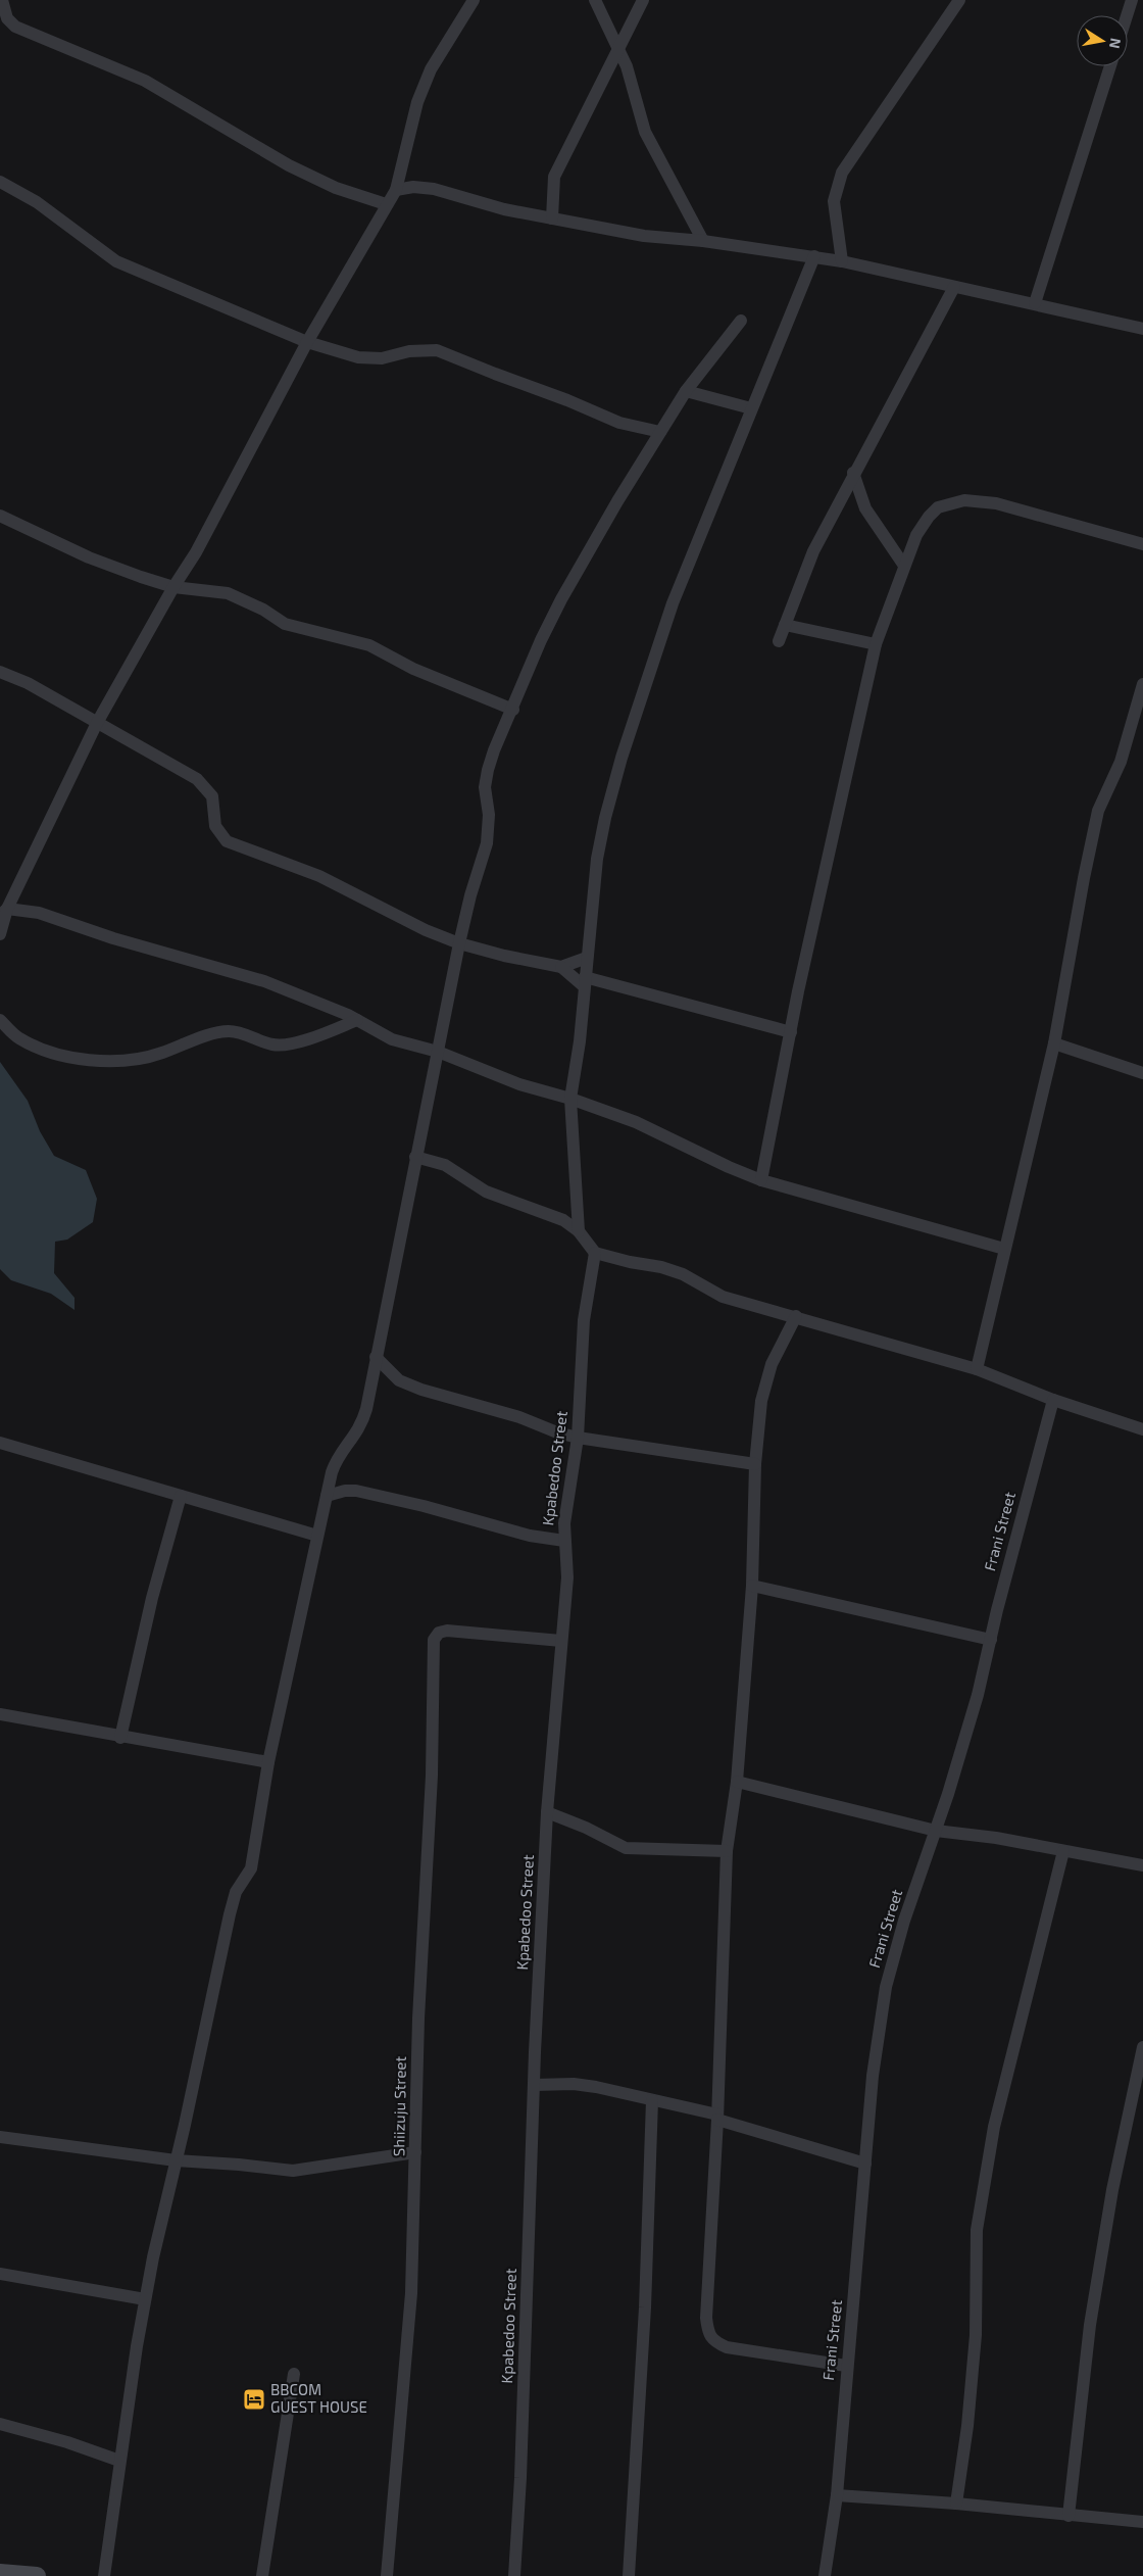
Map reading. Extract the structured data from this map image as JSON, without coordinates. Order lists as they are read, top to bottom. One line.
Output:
{"streets":{"street":["Kpabedoo Street","Frani Street","Shiizuju Street"]},"crossings":[["Kpabedoo Street","Shiizuju Street"]],"places":{"hotel":["BBCOM GUEST HOUSE"]},"north":"right"}
